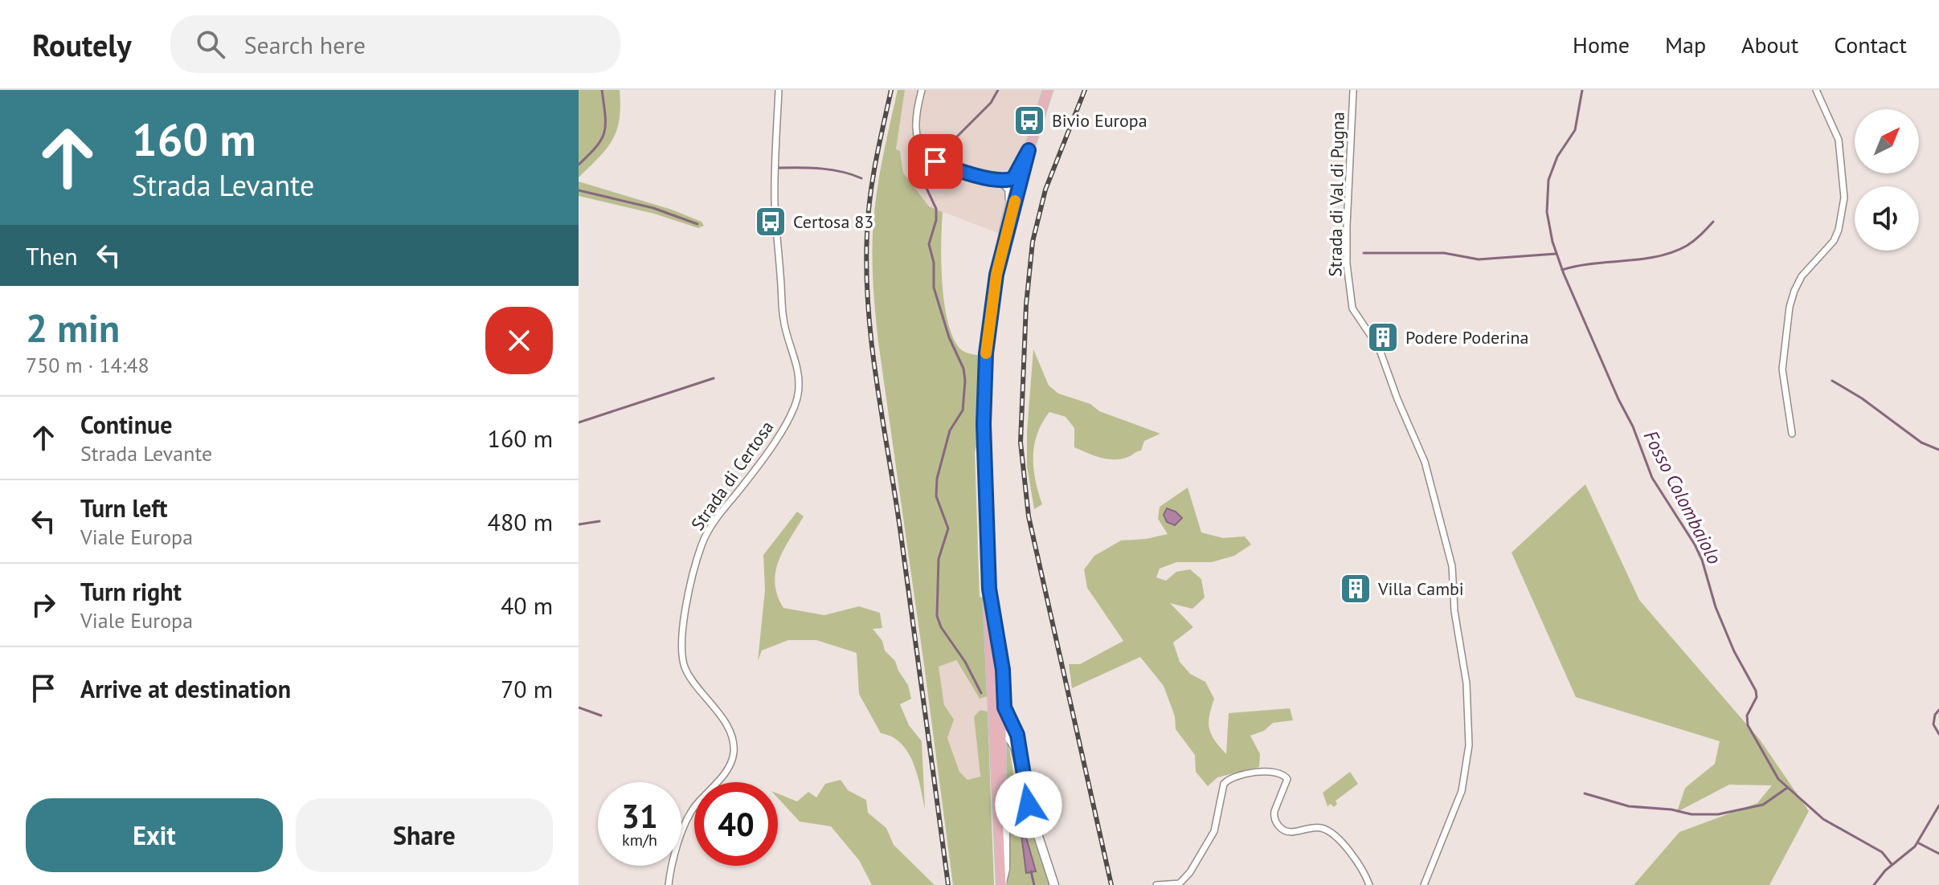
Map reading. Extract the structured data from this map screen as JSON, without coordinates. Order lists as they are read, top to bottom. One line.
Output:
{"streets":{"street":["Strada di Val di Pugna","Strada di Certosa"]},"water":["Fosso Colombaiolo"],"places":{"bus stop":["Bivio Europa","Certosa 83"],"building":["Podere Poderina","Villa Cambi"]},"north":"top right","page":{"header":"Routely","search":"Search here","nav":["Home","Map","About","Contact"],"turn":["160 m","Strada Levante"],"then":"Then","heading":["2 min","750 m · 14:48"],"list":[{"name":"Continue","note":"Strada Levante","value":"160 m"},{"name":"Turn left","note":"Viale Europa","value":"480 m"},{"name":"Turn right","note":"Viale Europa","value":"40 m"},{"name":"Arrive at destination","value":"70 m"}],"speed":"31 km/h","limit":"40","buttons":["Exit","Share"]}}
